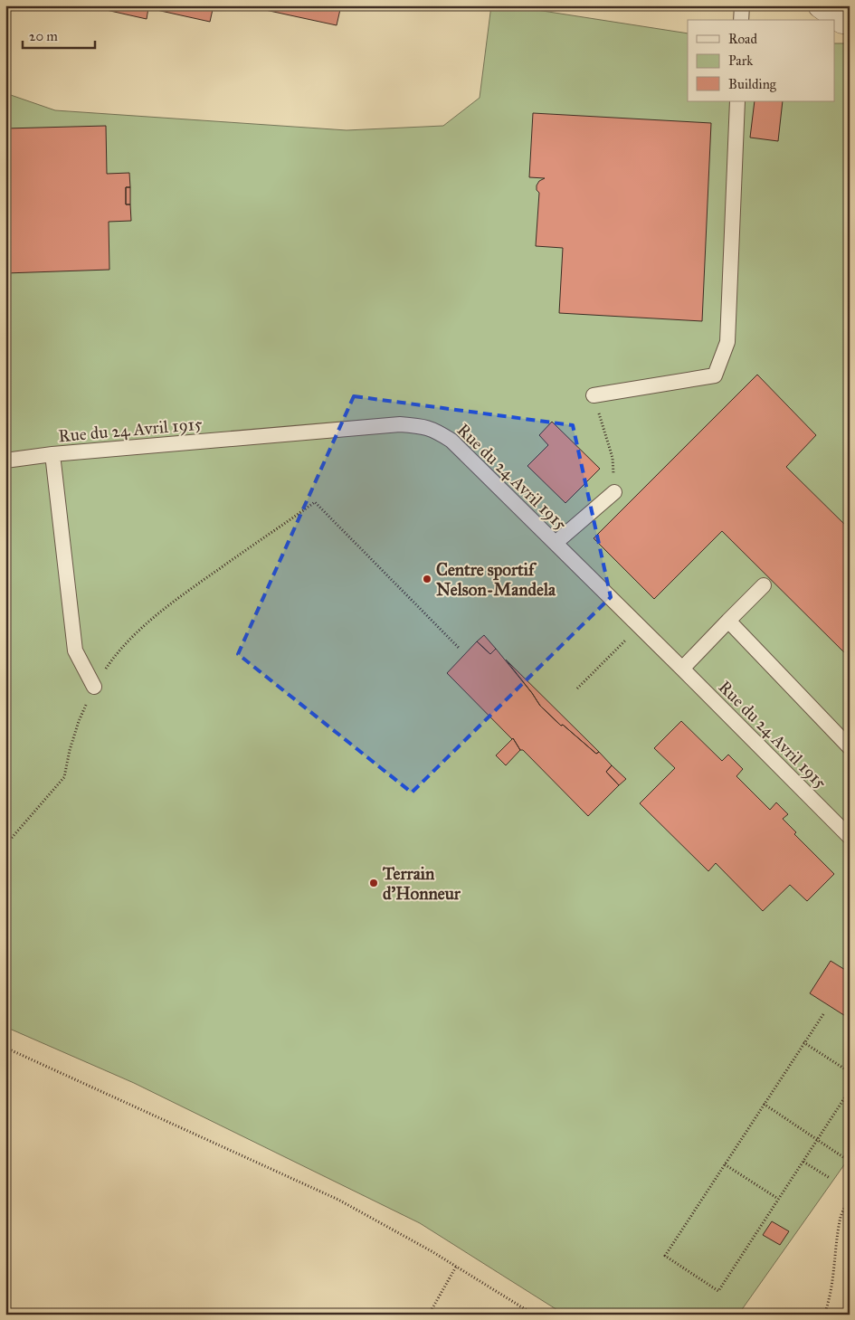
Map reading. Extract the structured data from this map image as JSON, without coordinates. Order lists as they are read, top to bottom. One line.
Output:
{"streets":{"lane":["Rue du 24 Avril 1915"]},"places":["Centre sportif Nelson-Mandela","Terrain d'Honneur"],"legend":["Road","Park","Building"],"scale_bar":"20 m"}
